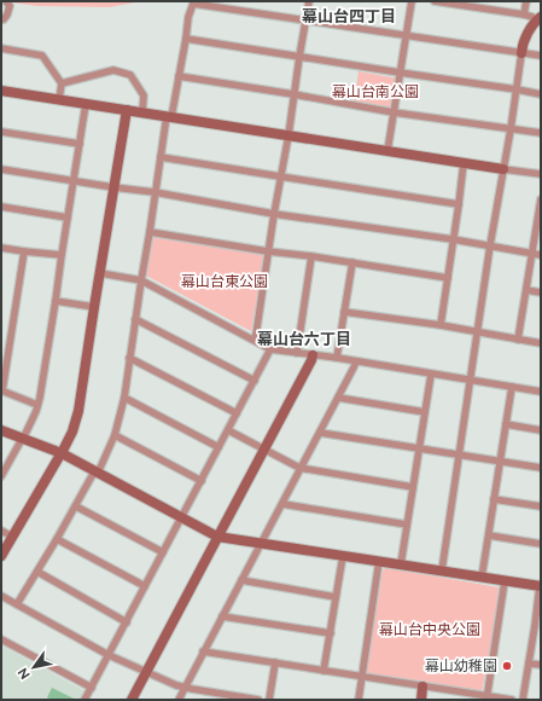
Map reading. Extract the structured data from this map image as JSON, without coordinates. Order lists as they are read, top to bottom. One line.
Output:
{"districts":["幕山台四丁目","幕山台六丁目"],"parks":["幕山台南公園","幕山台東公園","幕山台中央公園"],"places":["幕山幼稚園"],"north":"bottom left"}
